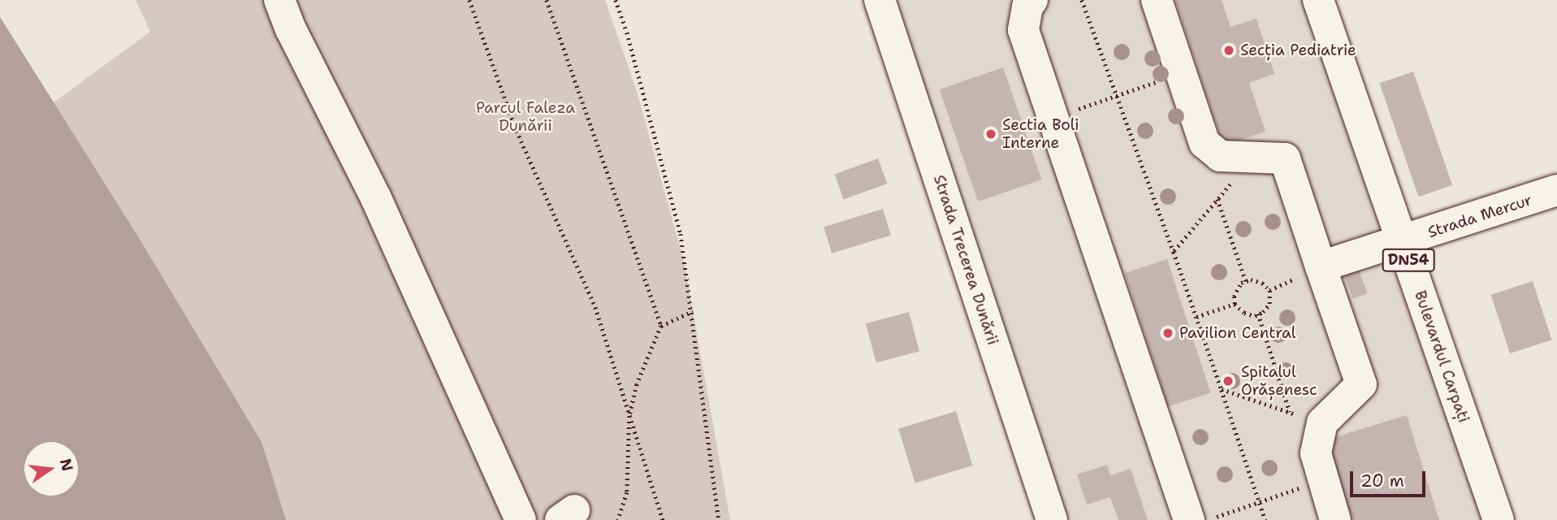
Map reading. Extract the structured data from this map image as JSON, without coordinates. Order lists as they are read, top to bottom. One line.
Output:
{"streets":{"street":["Strada Mercur","Strada Trecerea Dunării","DN54","Bulevardul Carpați"]},"crossings":[["Strada Mercur","Bulevardul Carpați"]],"parks":["Parcul Faleza Dunării"],"places":["Secția Pediatrie","Sectia Boli Interne","Pavilion Central","Spitalul Orășenesc"],"scale_bar":"20 m","north":"right"}
